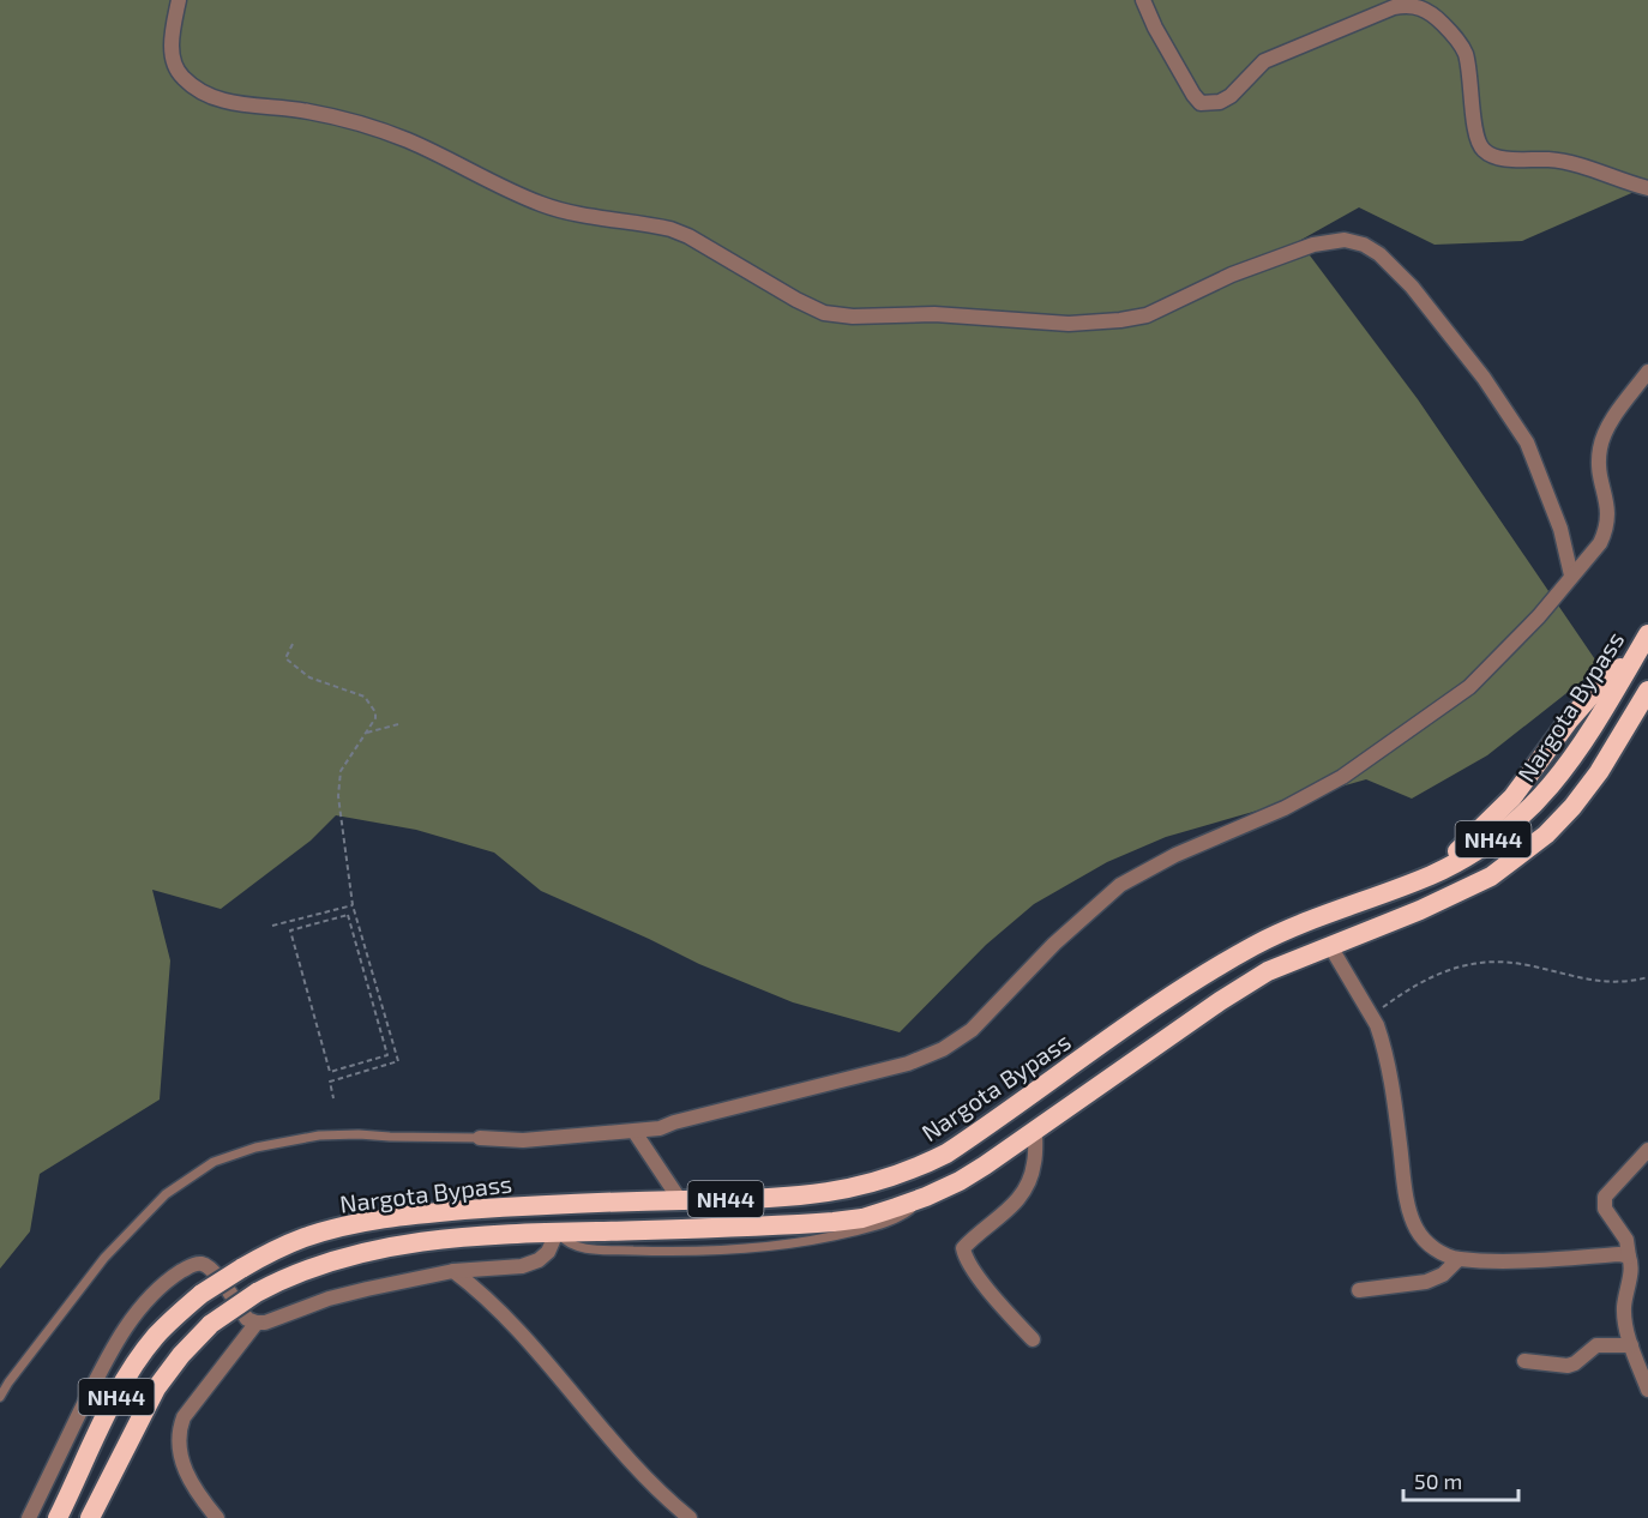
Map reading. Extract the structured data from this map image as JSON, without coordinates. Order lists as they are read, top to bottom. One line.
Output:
{"streets":{"highway":["Nargota Bypass","NH44"]},"scale_bar":"50 m"}
